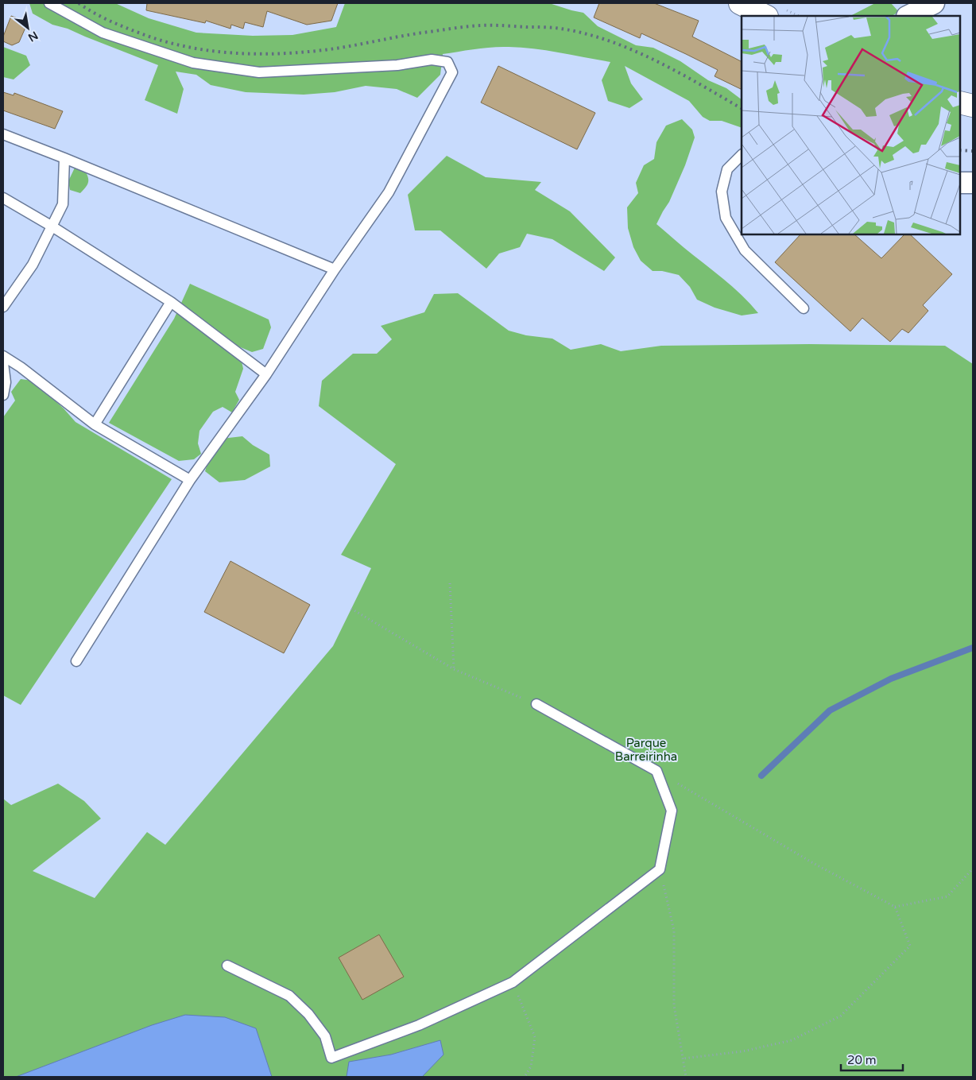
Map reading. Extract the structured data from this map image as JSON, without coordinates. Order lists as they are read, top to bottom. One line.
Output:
{"parks":["Parque Barreirinha"],"scale_bar":"20 m","north":"bottom right"}
